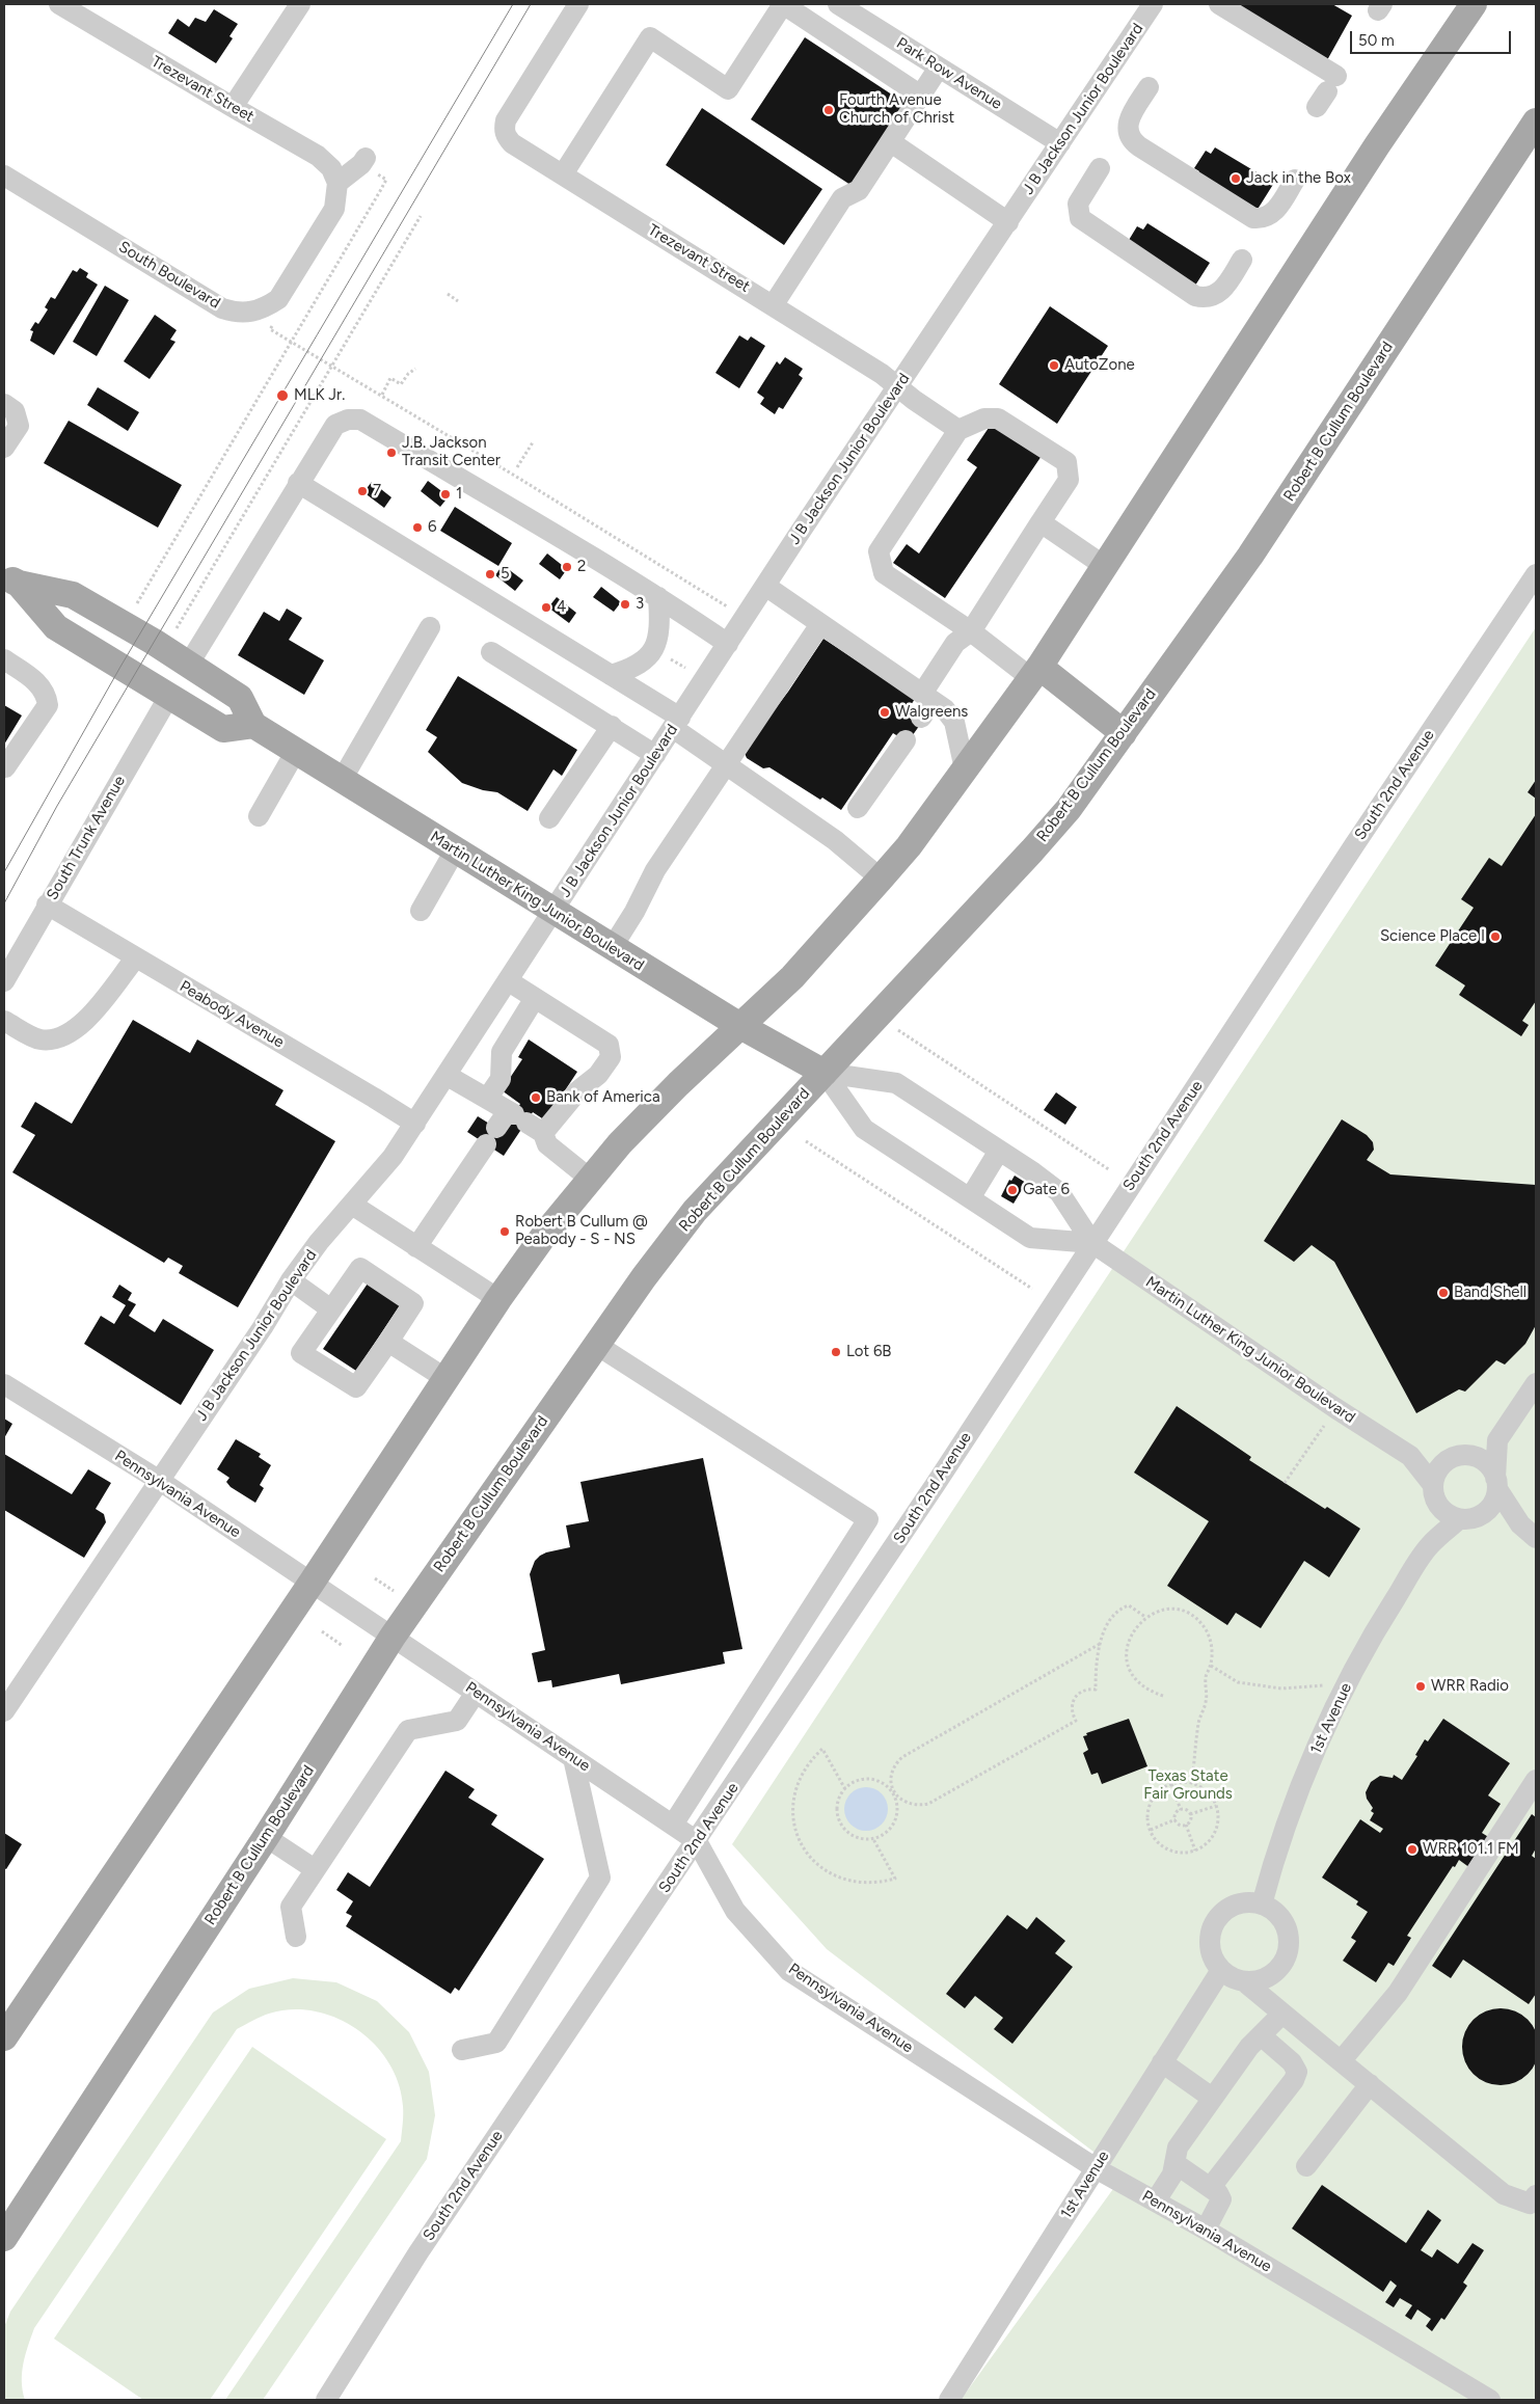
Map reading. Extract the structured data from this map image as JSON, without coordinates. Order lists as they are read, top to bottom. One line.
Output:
{"streets":{"main road":["Robert B Cullum Boulevard","Martin Luther King Junior Boulevard"],"street":["Park Row Avenue","Trezevant Street","J B Jackson Junior Boulevard","South Boulevard","South 2nd Avenue","South Trunk Avenue","Peabody Avenue","Pennsylvania Avenue","1st Avenue"]},"crossings":[["Park Row Avenue","J B Jackson Junior Boulevard"],["Trezevant Street","J B Jackson Junior Boulevard"],["J B Jackson Junior Boulevard","Martin Luther King Junior Boulevard"],["J B Jackson Junior Boulevard","Peabody Avenue"],["J B Jackson Junior Boulevard","Pennsylvania Avenue"],["Robert B Cullum Boulevard","Martin Luther King Junior Boulevard"],["Robert B Cullum Boulevard","Pennsylvania Avenue"],["South 2nd Avenue","Martin Luther King Junior Boulevard"],["South 2nd Avenue","Pennsylvania Avenue"],["South Trunk Avenue","Peabody Avenue"],["Pennsylvania Avenue","1st Avenue"]],"parks":["Texas State Fair Grounds"],"places":["Fourth Avenue Church of Christ","Jack in the Box","AutoZone","MLK Jr.","J.B. Jackson Transit Center","7","1","6","2","5","3","4","Walgreens","Science Place I","Bank of America","Gate 6","Robert B Cullum @ Peabody - S - NS","Band Shell","Lot 6B","WRR Radio","WRR 101.1 FM"],"scale_bar":"50 m"}
